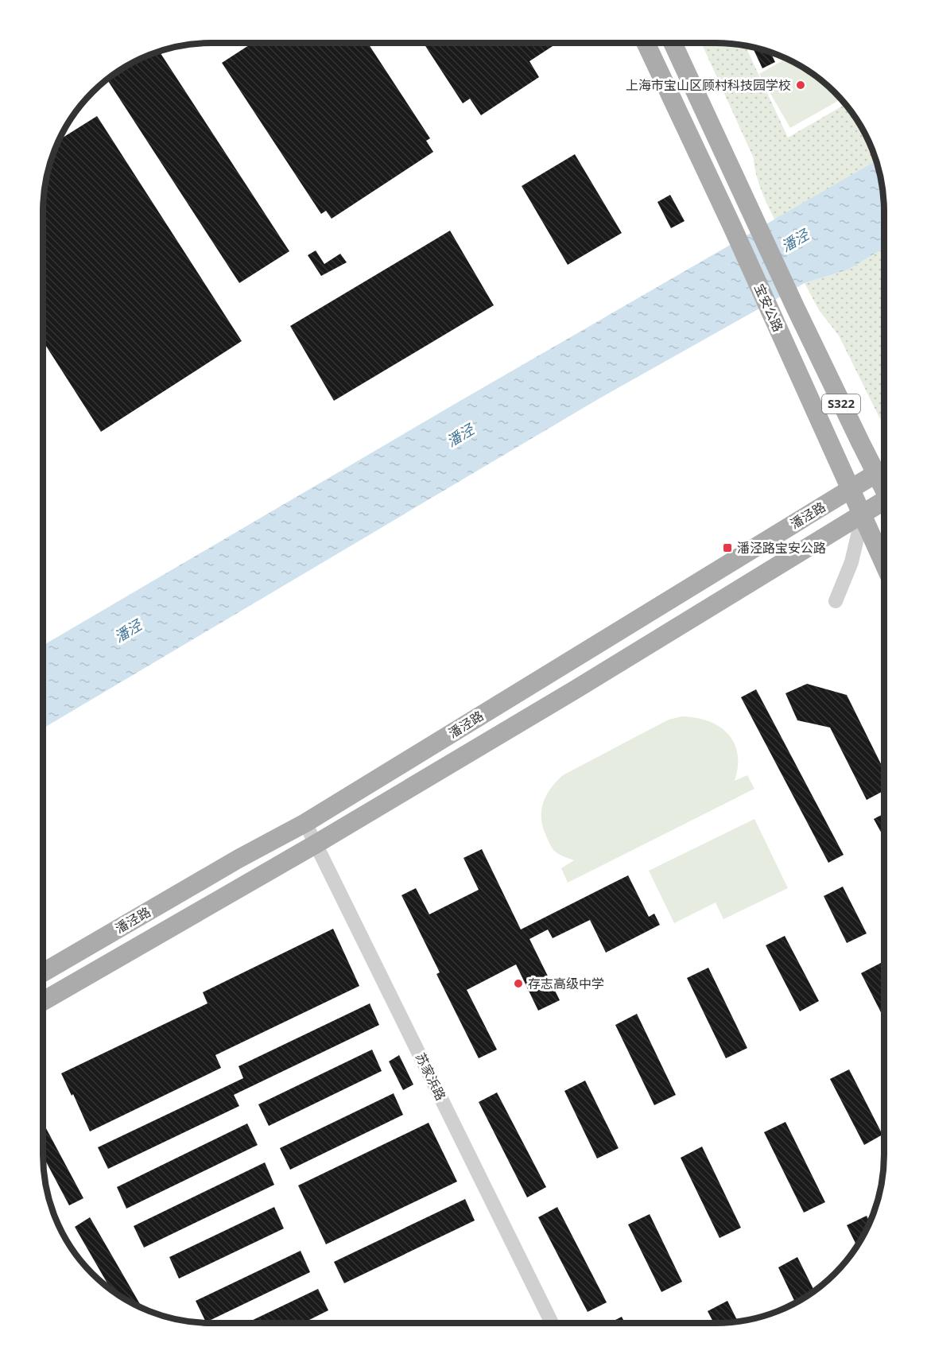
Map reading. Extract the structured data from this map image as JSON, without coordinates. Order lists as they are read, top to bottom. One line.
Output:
{"streets":{"main road":["宝安公路","S322","潘泾路"],"street":["苏家浜路"]},"crossings":[["宝安公路","潘泾路"],["潘泾路","苏家浜路"]],"water":["潘泾"],"places":{"other":["上海市宝山区顾村科技园学校","存志高级中学"],"transit":["潘泾路宝安公路"]}}
